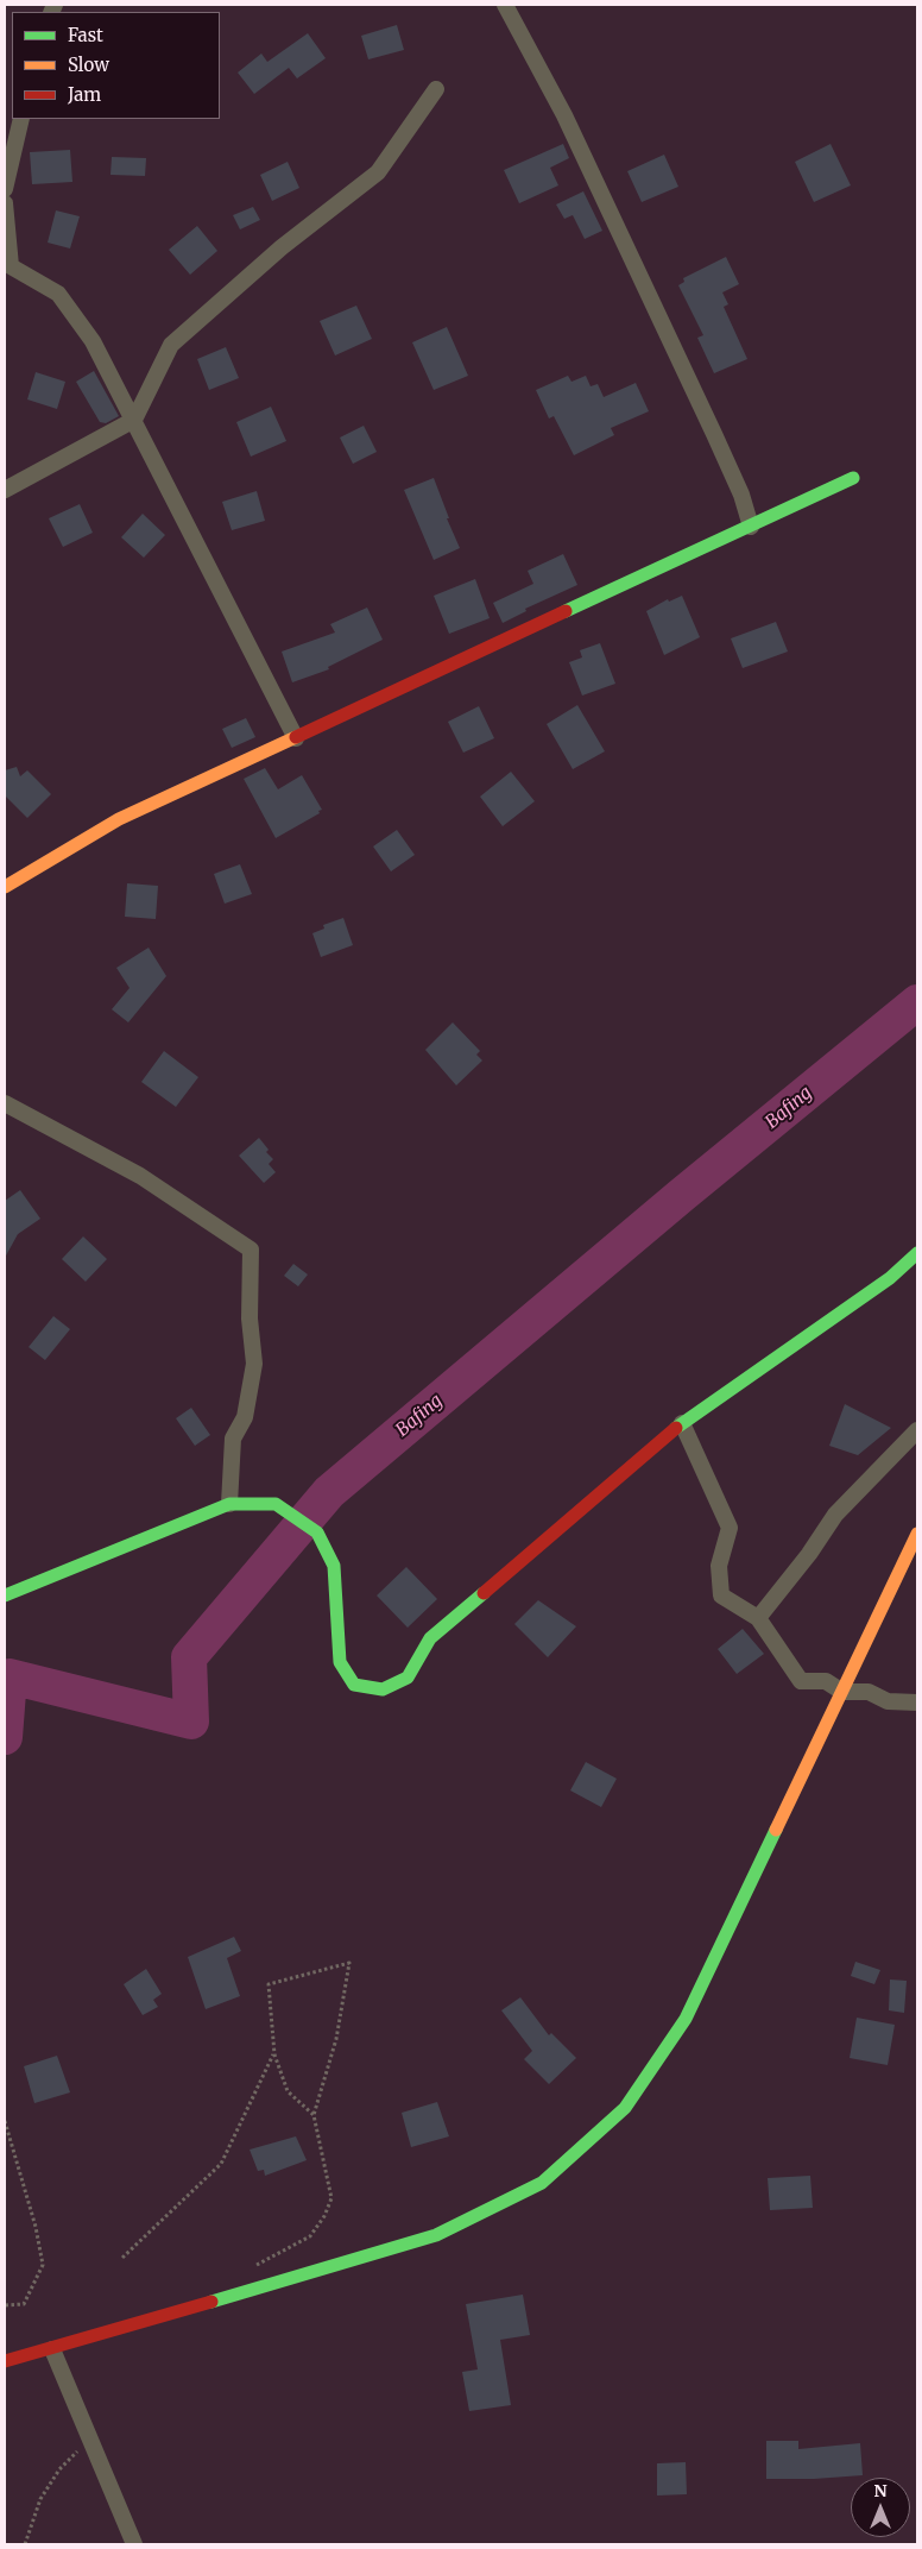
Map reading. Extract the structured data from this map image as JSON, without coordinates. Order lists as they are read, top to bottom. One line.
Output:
{"water":["Bafing"],"legend":["Fast","Slow","Jam"],"north":"top"}
